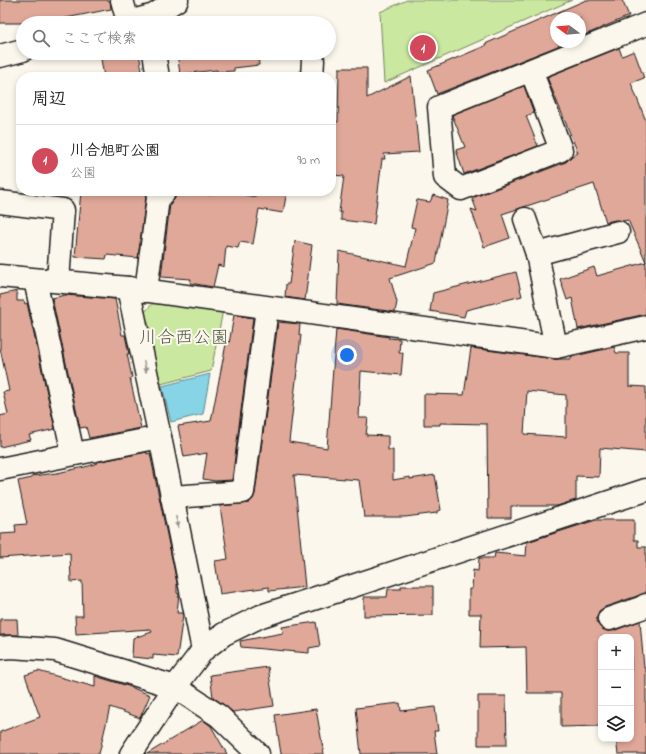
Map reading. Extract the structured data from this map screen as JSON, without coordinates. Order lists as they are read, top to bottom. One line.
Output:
{"parks":["川合西公園"],"north":"left","page":{"search":"ここで検索","pins":"1","heading":"周辺","list":[{"mark":"1","name":"川合旭町公園","note":"公園","value":"90 m"}],"map_buttons":["+","−"]}}
